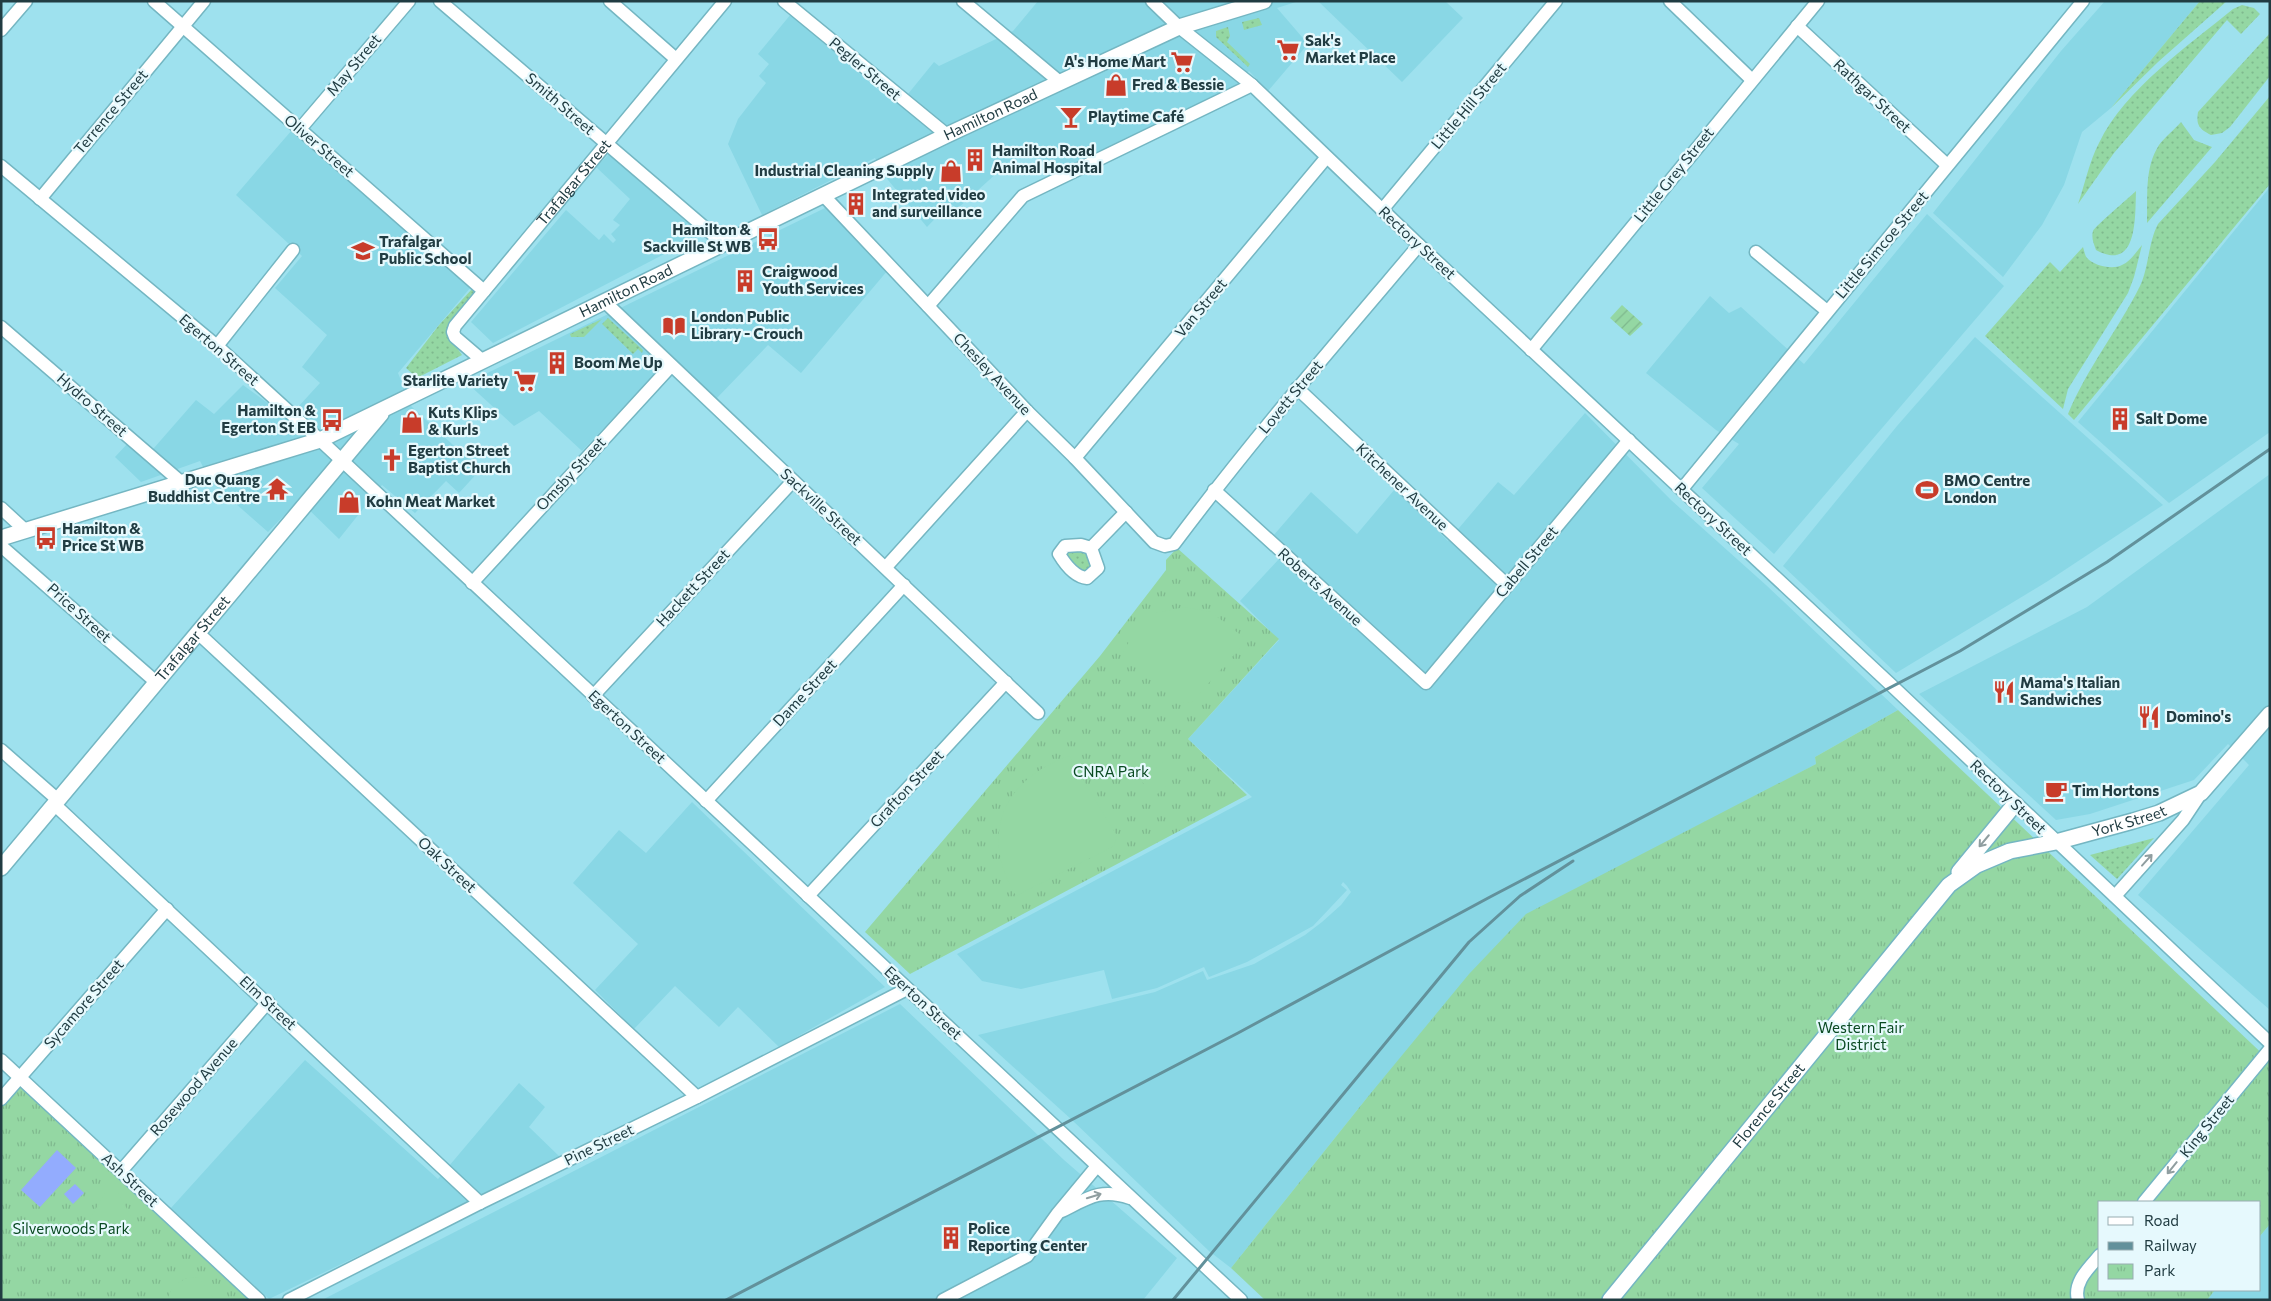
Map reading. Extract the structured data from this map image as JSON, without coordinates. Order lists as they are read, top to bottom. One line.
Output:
{"streets":{"main road":["Hamilton Road","Trafalgar Street","York Street","Florence Street"],"street":["May Street","Pegler Street","Rathgar Street","Smith Street","Little Hill Street","Terrence Street","Oliver Street","Little Grey Street","Rectory Street","Little Simcoe Street","Van Street","Egerton Street","Chesley Avenue","Lovett Street","Hydro Street","Omsby Street","Kitchener Avenue","Sackville Street","Cabell Street","Roberts Avenue","Hackett Street","Price Street","Dame Street","Grafton Street","Oak Street","Elm Street","Sycamore Street","Rosewood Avenue","King Street","Pine Street","Ash Street"]},"crossings":[["May Street","Oliver Street"],["Pegler Street","Hamilton Road"],["Rathgar Street","Little Grey Street"],["Rathgar Street","Little Simcoe Street"],["Smith Street","Hamilton Road"],["Smith Street","Trafalgar Street"],["Little Hill Street","Rectory Street"],["Terrence Street","Oliver Street"],["Terrence Street","Egerton Street"],["Hamilton Road","Trafalgar Street"],["Hamilton Road","Rectory Street"],["Hamilton Road","Egerton Street"],["Hamilton Road","Chesley Avenue"],["Hamilton Road","Hydro Street"],["Hamilton Road","Sackville Street"],["Oliver Street","Trafalgar Street"],["Little Grey Street","Rectory Street"],["Trafalgar Street","Egerton Street"],["Trafalgar Street","Price Street"],["Trafalgar Street","Oak Street"],["Trafalgar Street","Elm Street"],["Rectory Street","Little Simcoe Street"],["Rectory Street","Van Street"],["Rectory Street","Lovett Street"],["Rectory Street","Cabell Street"],["Rectory Street","York Street"],["Rectory Street","Florence Street"],["Van Street","Chesley Avenue"],["Egerton Street","Omsby Street"],["Egerton Street","Hackett Street"],["Egerton Street","Dame Street"],["Egerton Street","Grafton Street"],["Egerton Street","Pine Street"],["Chesley Avenue","Lovett Street"],["Lovett Street","Kitchener Avenue"],["Lovett Street","Roberts Avenue"],["Omsby Street","Sackville Street"],["Kitchener Avenue","Cabell Street"],["Sackville Street","Hackett Street"],["Sackville Street","Dame Street"],["Sackville Street","Grafton Street"],["Cabell Street","Roberts Avenue"],["York Street","Florence Street"],["Oak Street","Pine Street"],["Elm Street","Sycamore Street"],["Elm Street","Rosewood Avenue"],["Elm Street","Pine Street"],["Sycamore Street","Ash Street"],["Rosewood Avenue","Ash Street"]],"one_way":["King Street"],"parks":["CNRA Park","Western Fair District","Silverwoods Park"],"places":{"supermarket":["Sak's Market Place","A's Home Mart","Starlite Variety"],"shop":["Fred & Bessie","Industrial Cleaning Supply","Kuts Klips & Kurls","Kohn Meat Market"],"bar":["Playtime Café"],"building":["Hamilton Road Animal Hospital","Integrated video and surveillance","Craigwood Youth Services","Boom Me Up","Salt Dome","Police Reporting Center"],"bus stop":["Hamilton & Sackville St WB","Hamilton & Egerton St EB","Hamilton & Price St WB"],"school or university":["Trafalgar Public School"],"library":["London Public Library - Crouch"],"church":["Egerton Street Baptist Church"],"temple":["Duc Quang Buddhist Centre"],"sports":["BMO Centre London"],"restaurant":["Mama's Italian Sandwiches","Domino's"],"cafe":["Tim Hortons"]},"legend":["Road","Railway","Park"]}
